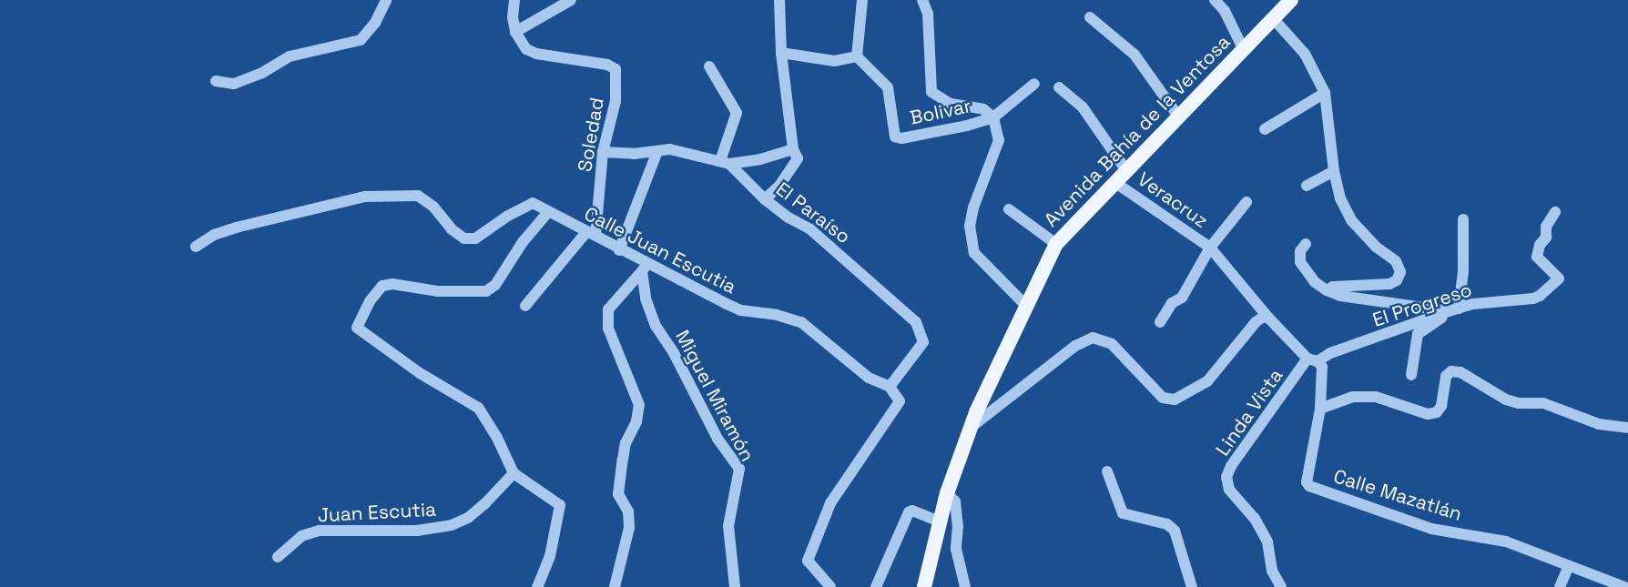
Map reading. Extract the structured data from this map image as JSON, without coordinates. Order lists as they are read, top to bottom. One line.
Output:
{"streets":{"main road":["Avenida Bahía de la Ventosa"],"street":["Bolivar","Soledad","Veracruz","El Paraíso","Calle Juan Escutia","El Progreso","Miguel Miramón","Linda Vista","Calle Mazatlán","Juan Escutia"]},"crossings":[["Avenida Bahía de la Ventosa","Veracruz"],["Soledad","Calle Juan Escutia"],["El Paraíso","Calle Juan Escutia"],["Calle Juan Escutia","Miguel Miramón"],["El Progreso","Linda Vista"],["El Progreso","Calle Mazatlán"],["Linda Vista","Calle Mazatlán"]]}
